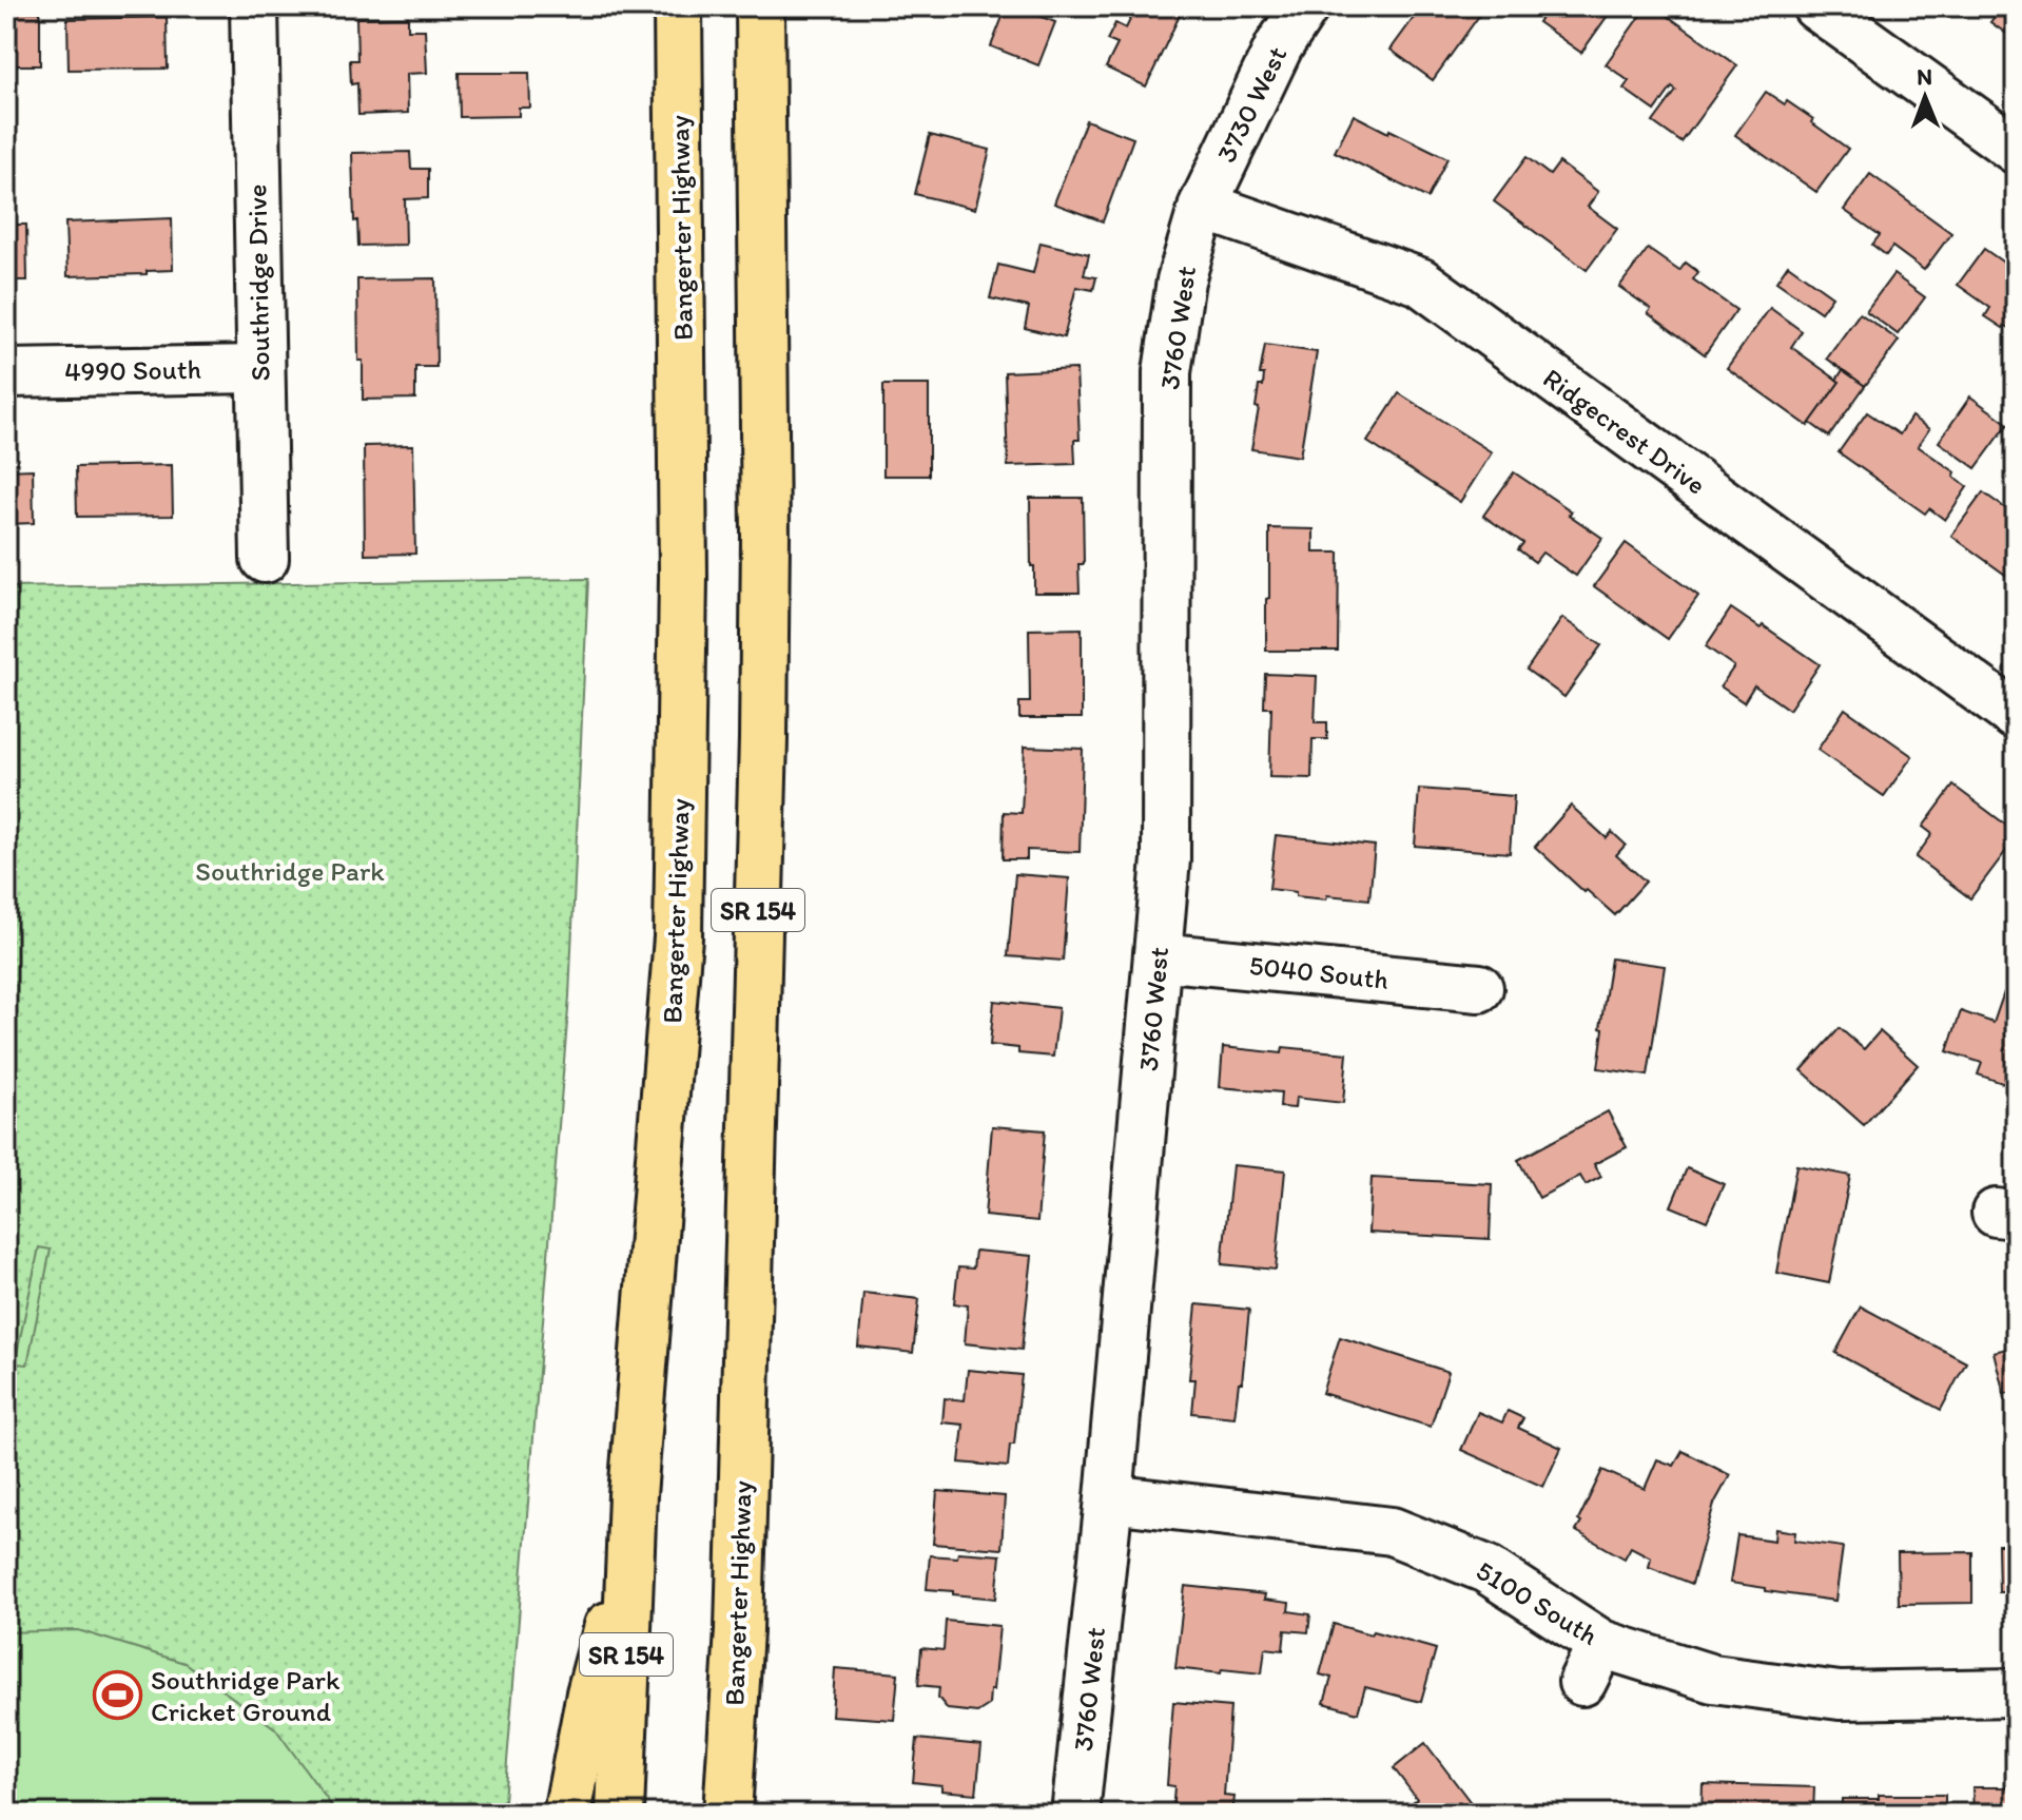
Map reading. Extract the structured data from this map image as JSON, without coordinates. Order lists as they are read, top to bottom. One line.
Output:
{"streets":{"highway":["Bangerter Highway","SR 154"],"street":["3730 West","Southridge Drive","3760 West","4990 South","Ridgecrest Drive","5040 South","5100 South"]},"crossings":[["3730 West","3760 West"],["3730 West","Ridgecrest Drive"],["Southridge Drive","4990 South"],["3760 West","Ridgecrest Drive"],["3760 West","5040 South"],["3760 West","5100 South"]],"parks":["Southridge Park"],"places":{"sports":["Southridge Park Cricket Ground"]},"north":"top"}
